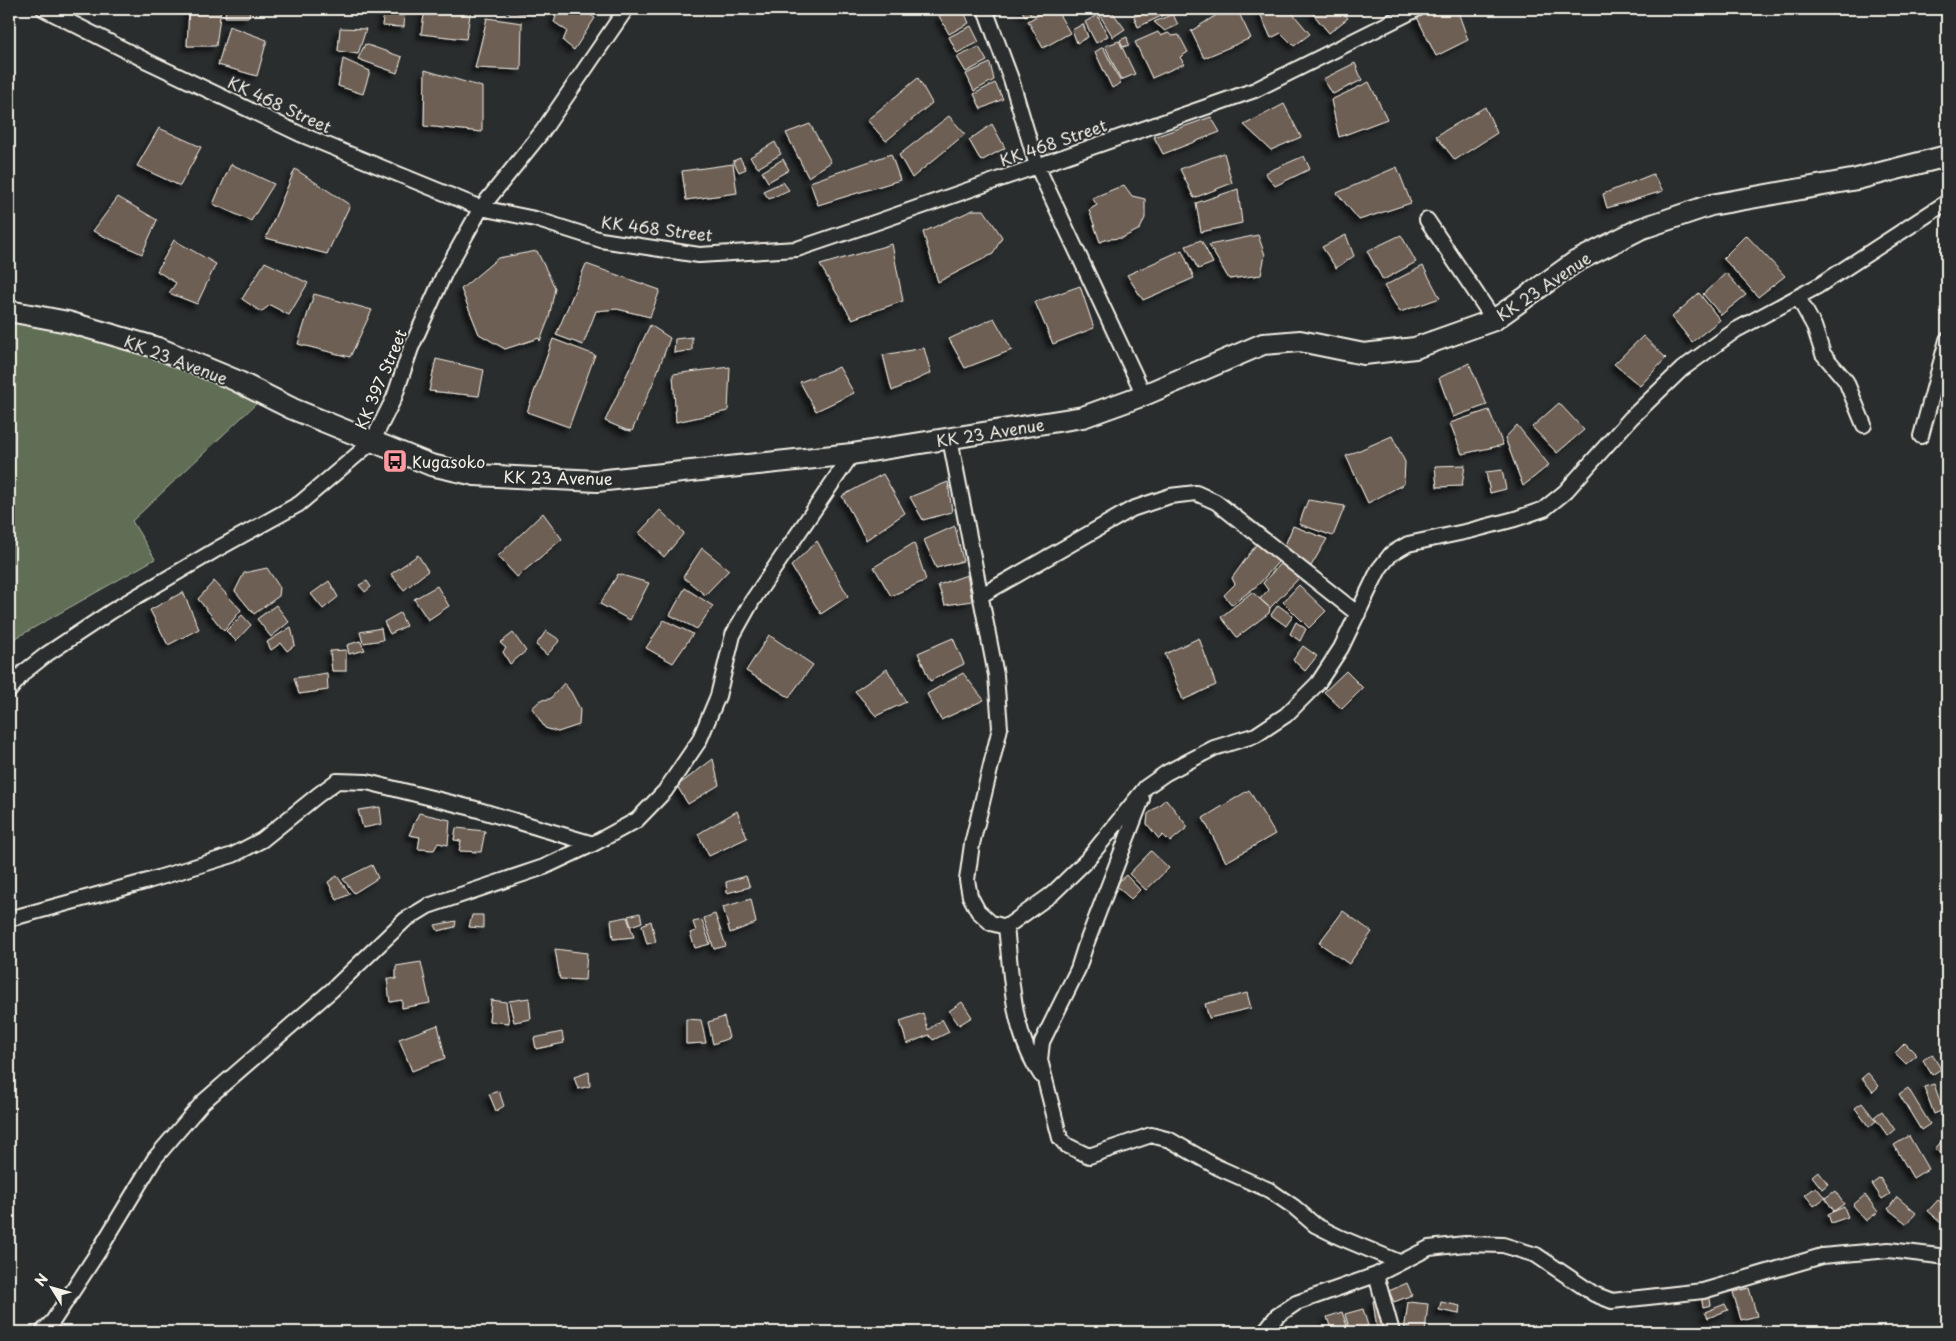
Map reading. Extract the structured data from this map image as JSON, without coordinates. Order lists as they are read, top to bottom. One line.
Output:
{"streets":{"main road":["KK 23 Avenue"],"street":["KK 468 Street","KK 397 Street"]},"crossings":[["KK 468 Street","KK 397 Street"],["KK 23 Avenue","KK 397 Street"]],"places":{"bus stop":["Kugasoko"]},"north":"top left"}
